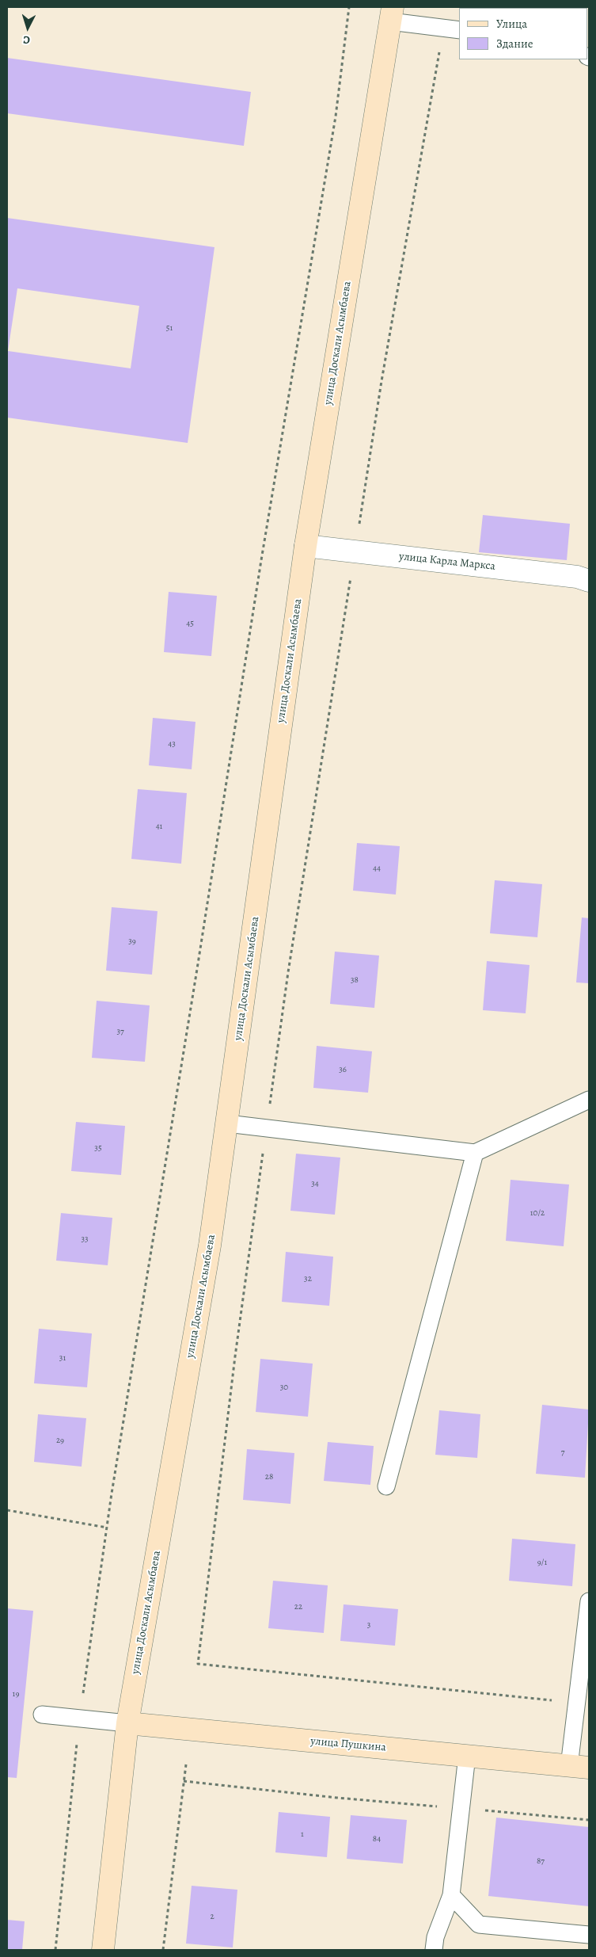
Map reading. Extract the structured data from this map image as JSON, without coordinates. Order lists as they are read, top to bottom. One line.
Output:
{"streets":{"street":["улица Доскали Асымбаева","улица Карла Маркса","улица Пушкина"]},"crossings":[["улица Доскали Асымбаева","улица Карла Маркса"],["улица Доскали Асымбаева","улица Пушкина"]],"house_numbers":["51","45","43","41","44","39","38","37","36","35","34","10/2","33","32","31","30","29","7","28","9/1","22","3","19","1","84","87","2"],"legend":["Улица","Здание"],"north":"bottom"}
